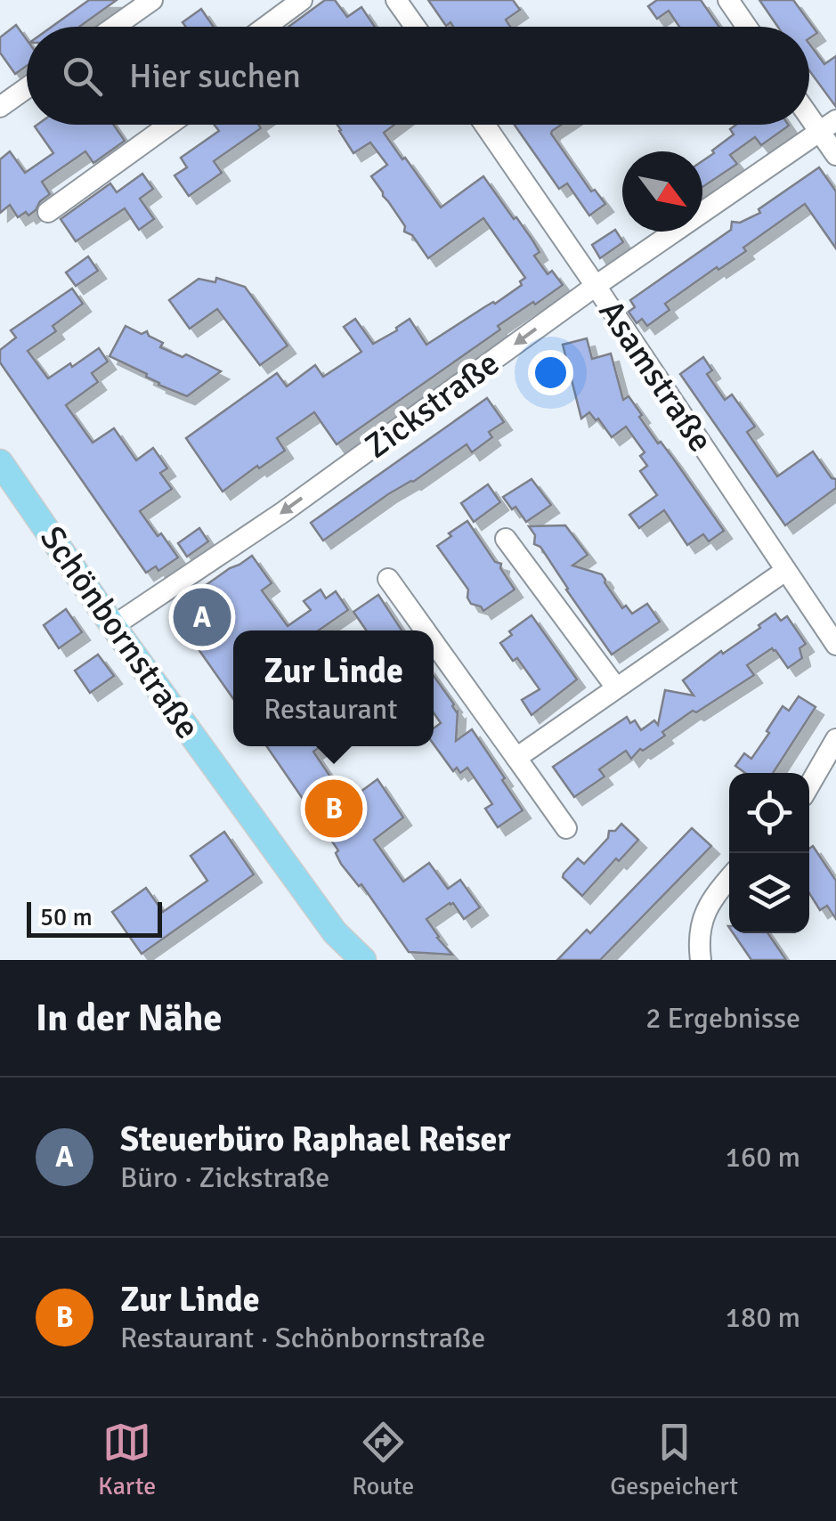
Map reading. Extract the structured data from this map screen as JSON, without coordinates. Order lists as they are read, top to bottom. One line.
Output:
{"streets":{"main road":["Schönbornstraße"],"street":["Asamstraße","Zickstraße"]},"crossings":[["Asamstraße","Zickstraße"],["Zickstraße","Schönbornstraße"]],"one_way":["Zickstraße"],"scale_bar":"50 m","north":"bottom right","page":{"search":"Hier suchen","pins":["A","B"],"popup":["Zur Linde","Restaurant"],"scale":"50 m","heading":["In der Nähe","2 Ergebnisse"],"list":[{"mark":"A","name":"Steuerbüro Raphael Reiser","note":"Büro · Zickstraße","value":"160 m"},{"mark":"B","name":"Zur Linde","note":"Restaurant · Schönbornstraße","value":"180 m"}],"nav":["Karte","Route","Gespeichert"]}}
